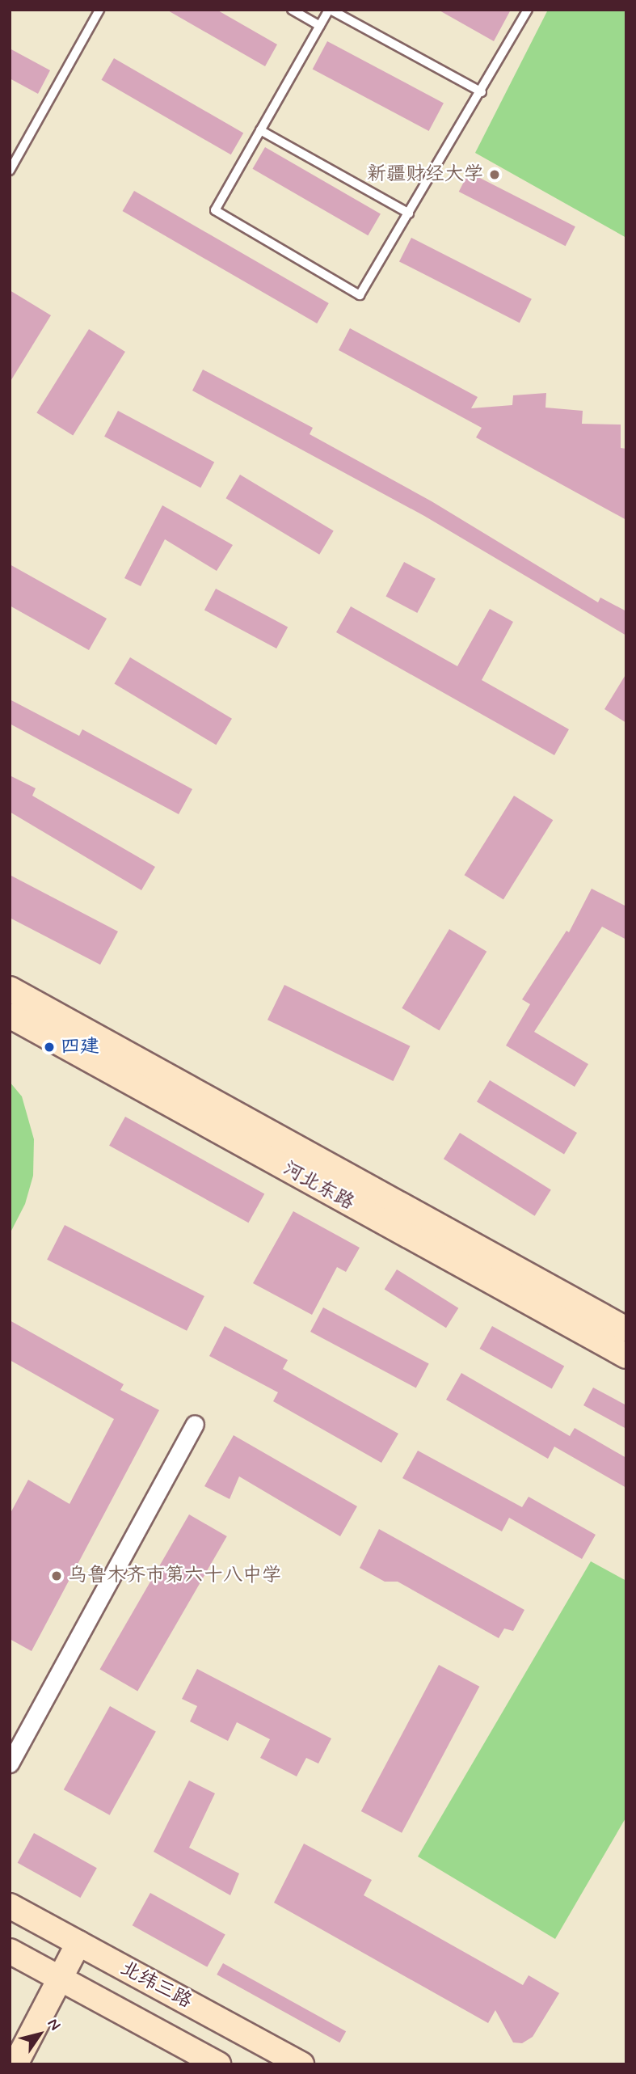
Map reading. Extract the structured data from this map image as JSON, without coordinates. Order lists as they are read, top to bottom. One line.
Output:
{"streets":{"main road":["河北东路","北纬三路"]},"places":["新疆财经大学","四建","乌鲁木齐市第六十八中学"],"north":"top right"}
